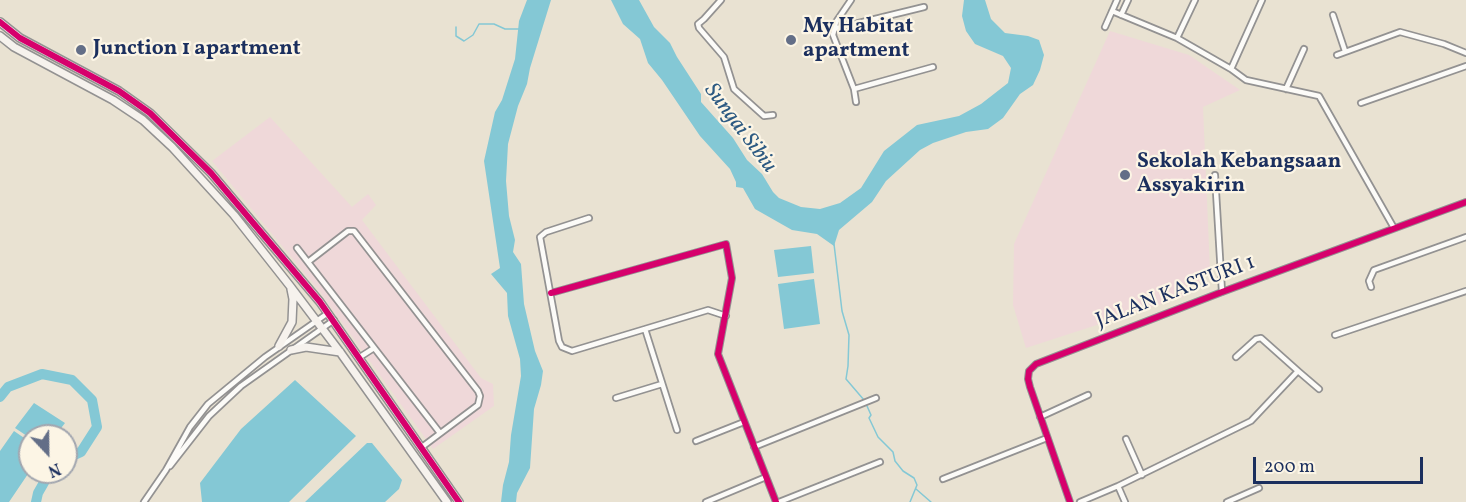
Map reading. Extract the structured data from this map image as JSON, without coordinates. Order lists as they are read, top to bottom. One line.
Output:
{"streets":{"street":["JALAN KASTURI 1"]},"water":["Sungai Sibiu"],"places":["My Habitat apartment","Junction 1 apartment","Sekolah Kebangsaan Assyakirin"],"scale_bar":"200 m","north":"bottom"}
